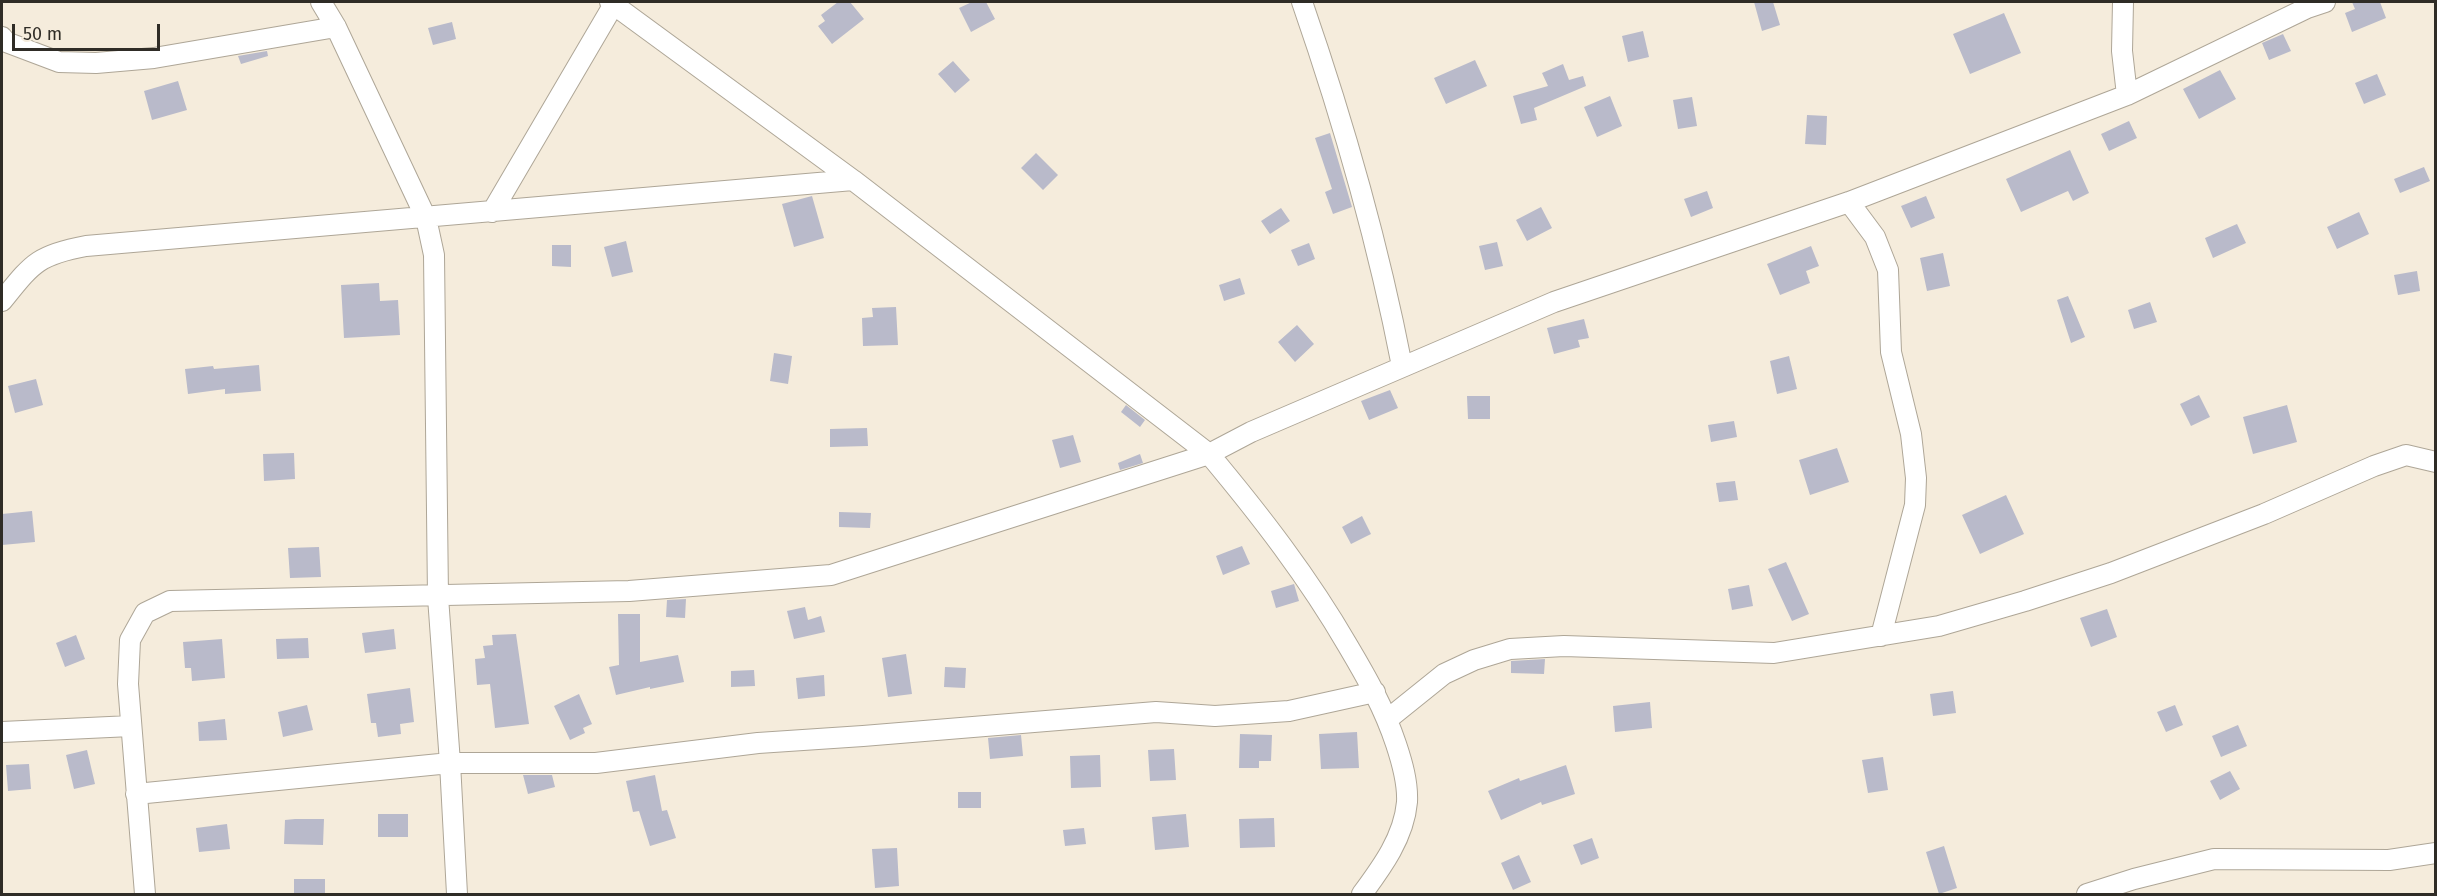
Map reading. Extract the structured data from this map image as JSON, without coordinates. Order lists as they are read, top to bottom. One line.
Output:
{"scale_bar":"50 m"}
